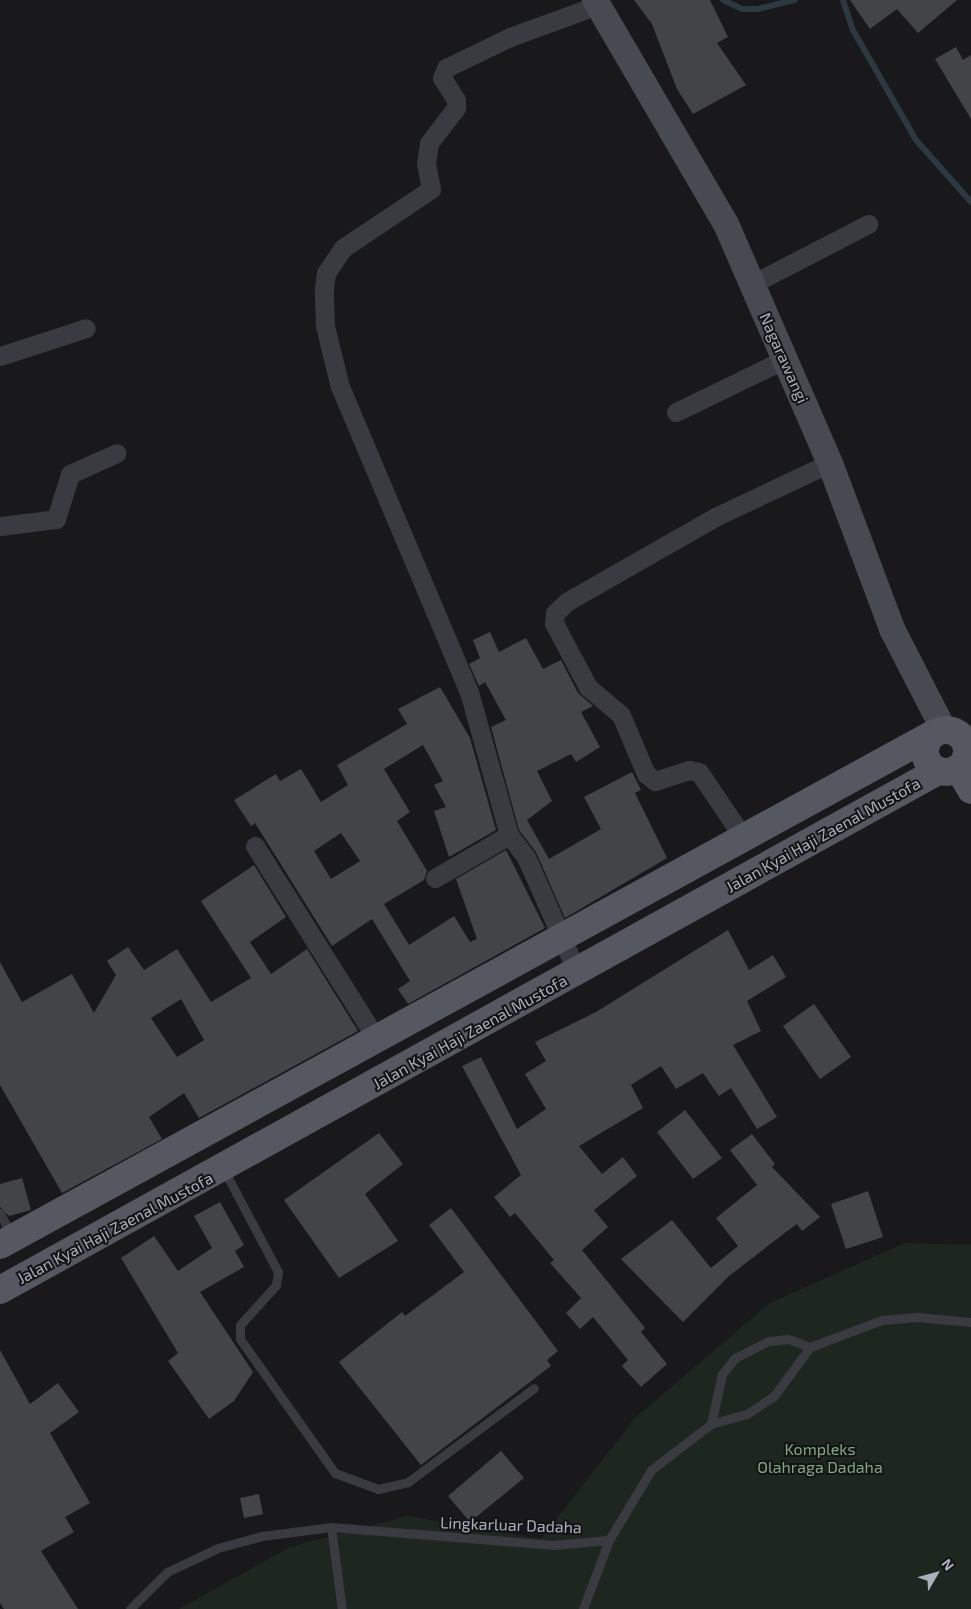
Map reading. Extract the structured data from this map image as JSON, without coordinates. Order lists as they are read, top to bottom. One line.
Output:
{"streets":{"main road":["Nagarawangi","Jalan Kyai Haji Zaenal Mustofa"],"lane":["Lingkarluar Dadaha"]},"parks":["Kompleks Olahraga Dadaha"],"north":"top right"}
